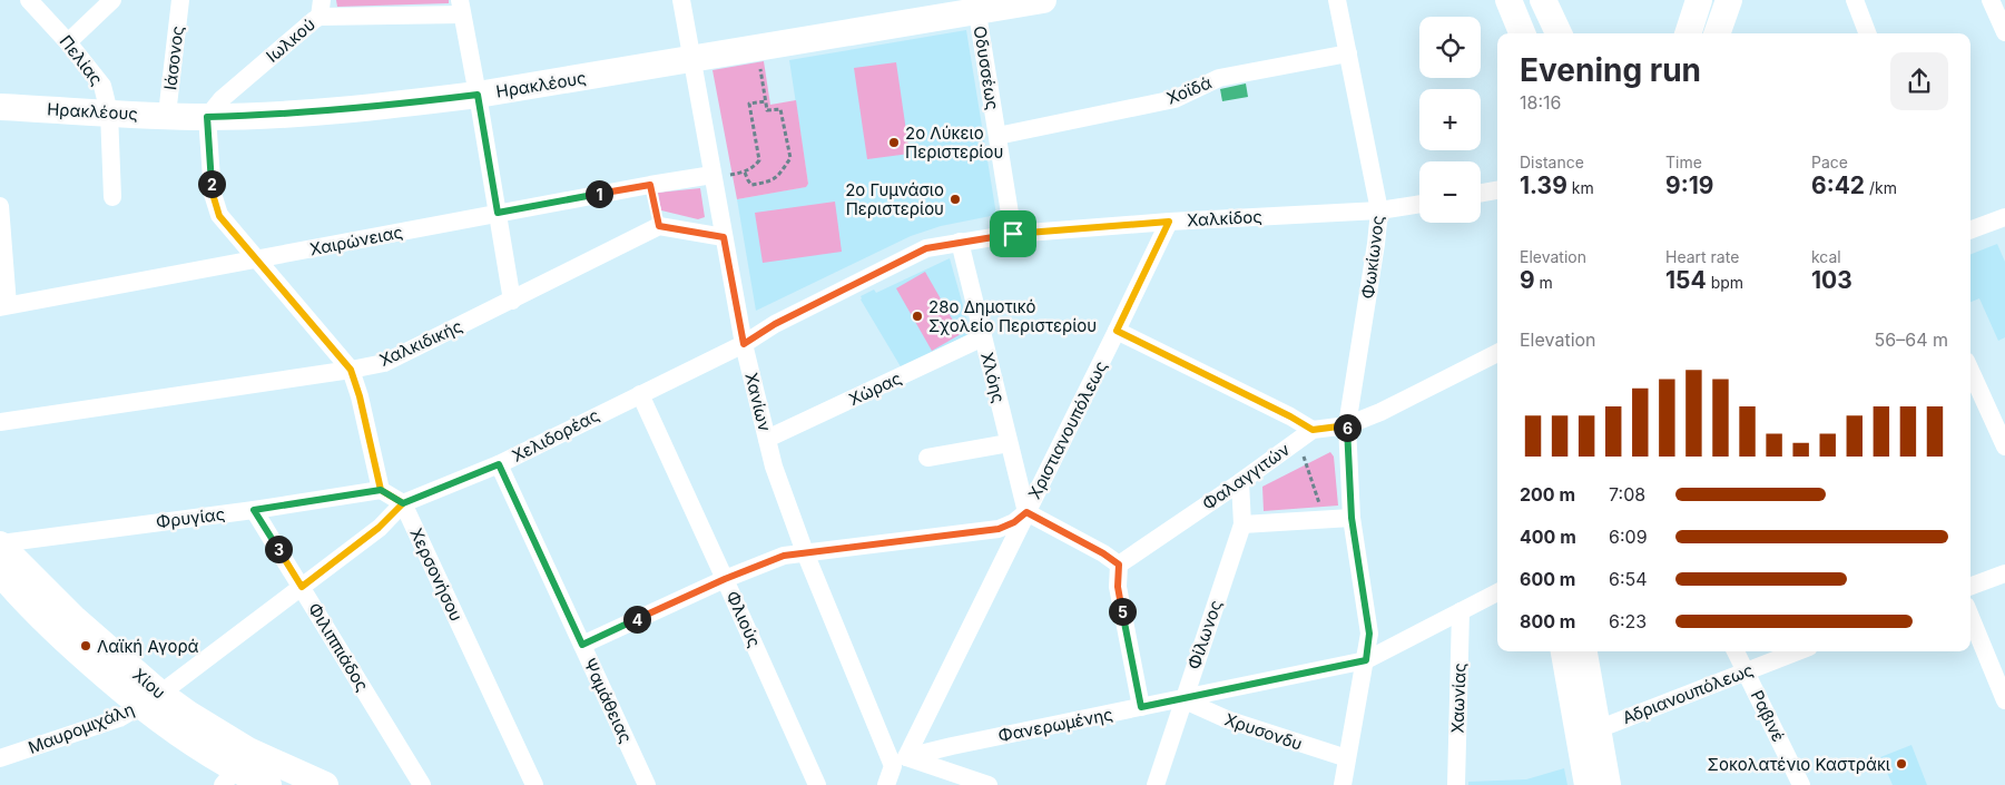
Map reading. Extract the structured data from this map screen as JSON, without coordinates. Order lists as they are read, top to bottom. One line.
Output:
{"streets":{"street":["Ιωλκού","Ιάσονος","Πελίας","Οδυσσέως","Ηρακλέους","Χοϊδά","Χαλκίδος","Χαιρώνειας","Φωκίωνος","Χαλκιδικής","Χλόης","Χώρας","Χανίων","Χριστιανουπόλεως","Χελιδορέας","Φαλαγγιτών","Φρυγίας","Χερσονήσου","Φλιούς","Φίλωνος","Φιλιππιάδος","Χίου","Αδριανουπόλεως","Χαωνίας","Ψαμάθειας","Ραβινέ","Φανερωμένης","Μαυρομιχάλη","Χρυσονδυ"]},"crossings":[["Ιωλκού","Ηρακλέους"],["Ιάσονος","Ηρακλέους"],["Πελίας","Ηρακλέους"],["Οδυσσέως","Ηρακλέους"],["Οδυσσέως","Χοϊδά"],["Οδυσσέως","Χαλκίδος"],["Ηρακλέους","Χανίων"],["Χοϊδά","Φωκίωνος"],["Χαλκίδος","Φωκίωνος"],["Χαλκίδος","Χλόης"],["Χαλκίδος","Χανίων"],["Χαλκίδος","Χριστιανουπόλεως"],["Χαλκίδος","Χελιδορέας"],["Χαιρώνειας","Χανίων"],["Φωκίωνος","Φαλαγγιτών"],["Φωκίωνος","Φανερωμένης"],["Φωκίωνος","Χρυσονδυ"],["Χαλκιδικής","Χανίων"],["Χλόης","Χώρας"],["Χλόης","Χριστιανουπόλεως"],["Χώρας","Χανίων"],["Χανίων","Χριστιανουπόλεως"],["Χανίων","Χελιδορέας"],["Χανίων","Φανερωμένης"],["Χριστιανουπόλεως","Φανερωμένης"],["Χελιδορέας","Χερσονήσου"],["Χελιδορέας","Φλιούς"],["Χελιδορέας","Φιλιππιάδος"],["Χελιδορέας","Χίου"],["Χελιδορέας","Ψαμάθειας"],["Χελιδορέας","Μαυρομιχάλη"],["Φαλαγγιτών","Φίλωνος"],["Φρυγίας","Φιλιππιάδος"],["Φρυγίας","Χίου"],["Φίλωνος","Φανερωμένης"],["Φίλωνος","Χρυσονδυ"],["Χίου","Μαυρομιχάλη"],["Αδριανουπόλεως","Ραβινέ"],["Χαωνίας","Φανερωμένης"],["Φανερωμένης","Χρυσονδυ"]],"places":["2ο Λύκειο Περιστερίου","2ο Γυμνάσιο Περιστερίου","28ο Δημοτικό Σχολείο Περιστερίου","Λαϊκή Αγορά","Σοκολατένιο Καστράκι"],"page":{"map_buttons":["+","−"],"heading":["Evening run","18:16"],"stats":[["Distance","1.39 km"],["Time","9:19"],["Pace","6:42 /km"],["Elevation","9 m"],["Heart rate","154 bpm"],["kcal","103"]],"pins":["2","1","6","3","5","4"],"chart":["Elevation","56–64 m"],"list":[{"name":"200 m","note":"7:08"},{"name":"400 m","note":"6:09"},{"name":"600 m","note":"6:54"},{"name":"800 m","note":"6:23"}]}}
